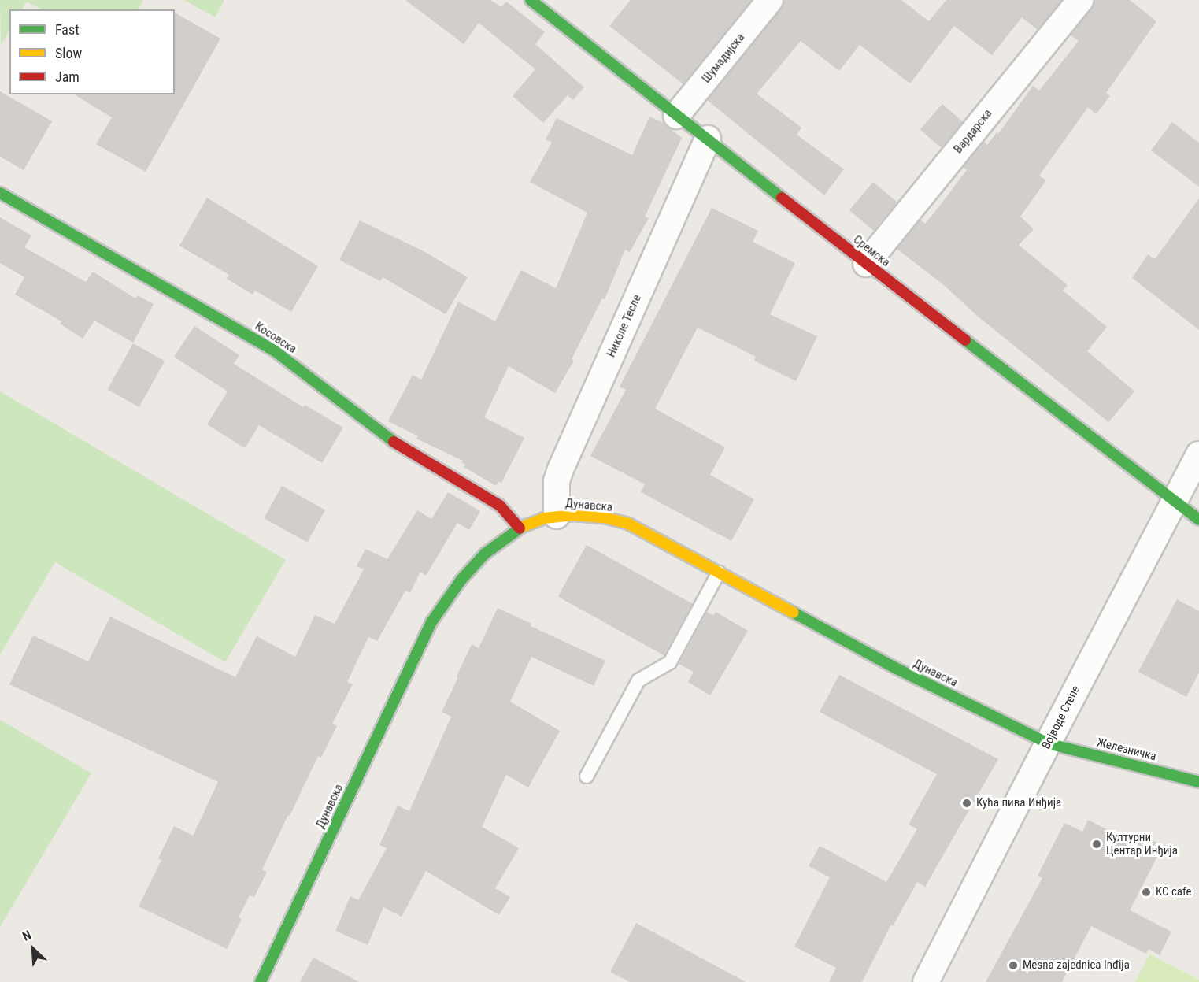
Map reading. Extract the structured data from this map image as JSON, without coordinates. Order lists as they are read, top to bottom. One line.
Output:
{"streets":{"street":["Шумадијска","Вардарска","Сремска","Николе Тесле","Косовска","Дунавска","Војводе Степе","Железничка"]},"crossings":[["Шумадијска","Сремска"],["Вардарска","Сремска"],["Сремска","Николе Тесле"],["Сремска","Војводе Степе"],["Николе Тесле","Дунавска"],["Косовска","Дунавска"],["Дунавска","Војводе Степе"],["Дунавска","Железничка"],["Војводе Степе","Железничка"]],"places":["Кућа пива Инђија","Културни Центар Инђија","KC cafe","Mesna zajednica Inđija"],"legend":["Fast","Slow","Jam"],"north":"top left"}
